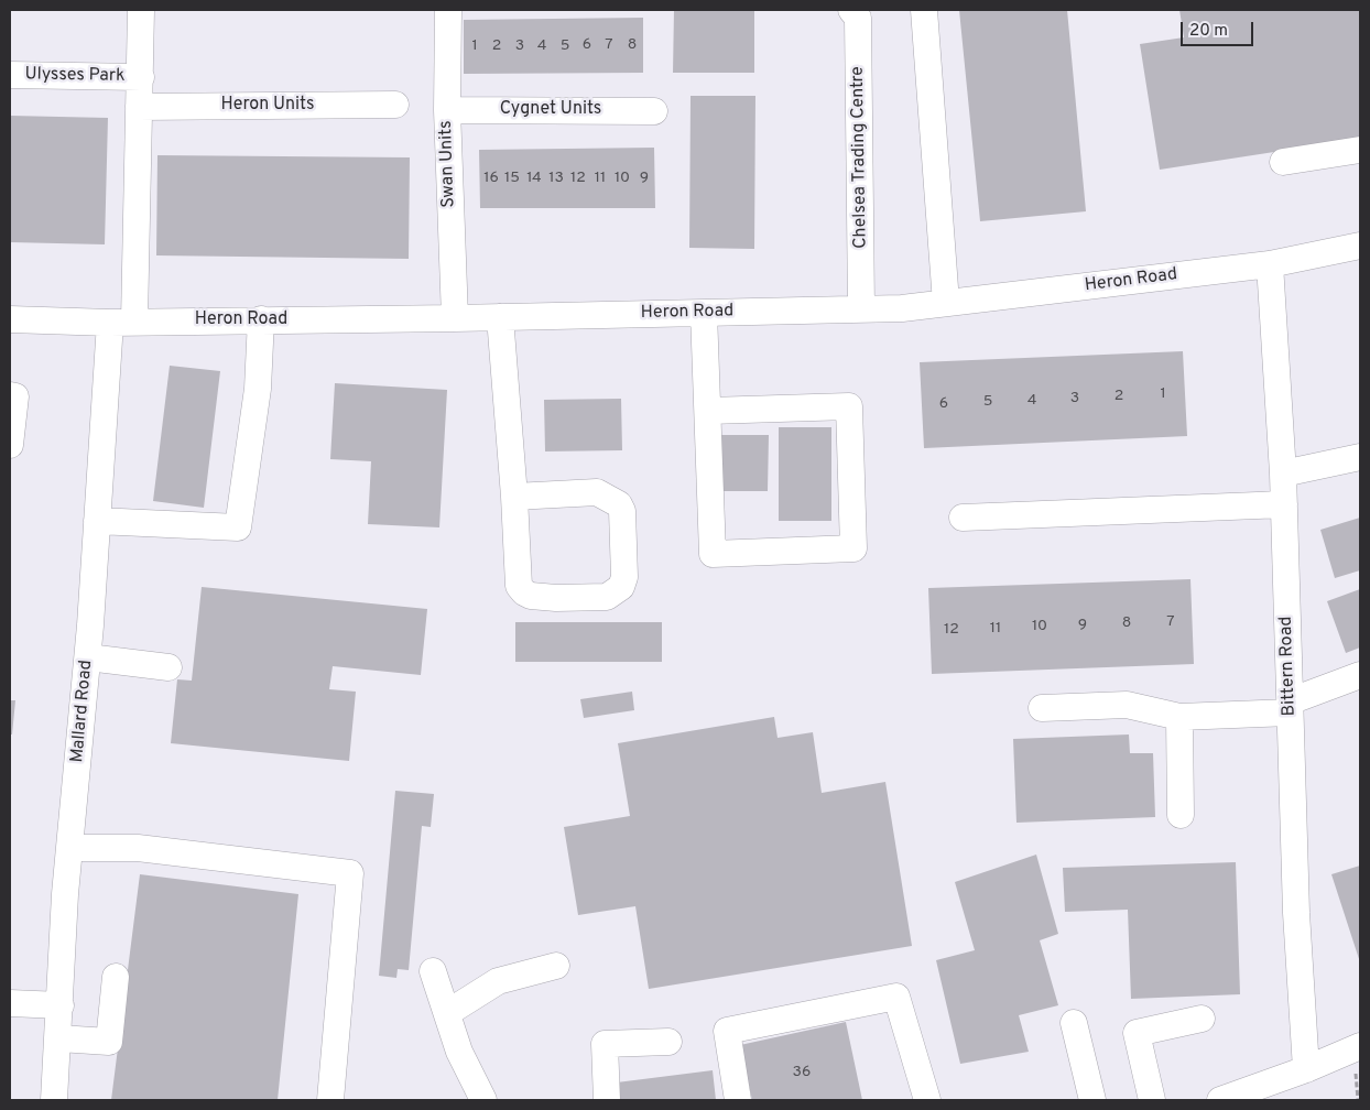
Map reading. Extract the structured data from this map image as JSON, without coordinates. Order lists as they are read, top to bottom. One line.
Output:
{"streets":{"street":["Ulysses Park","Heron Units","Cygnet Units","Chelsea Trading Centre","Swan Units","Heron Road","Bittern Road","Mallard Road"]},"crossings":[["Cygnet Units","Swan Units"],["Chelsea Trading Centre","Heron Road"],["Swan Units","Heron Road"],["Heron Road","Bittern Road"],["Heron Road","Mallard Road"]],"house_numbers":["6","7","8","1","2","3","4","5","16","15","14","13","12","11","10","9","1","2","3","4","5","6","7","8","9","10","11","12","36"],"scale_bar":"20 m"}
